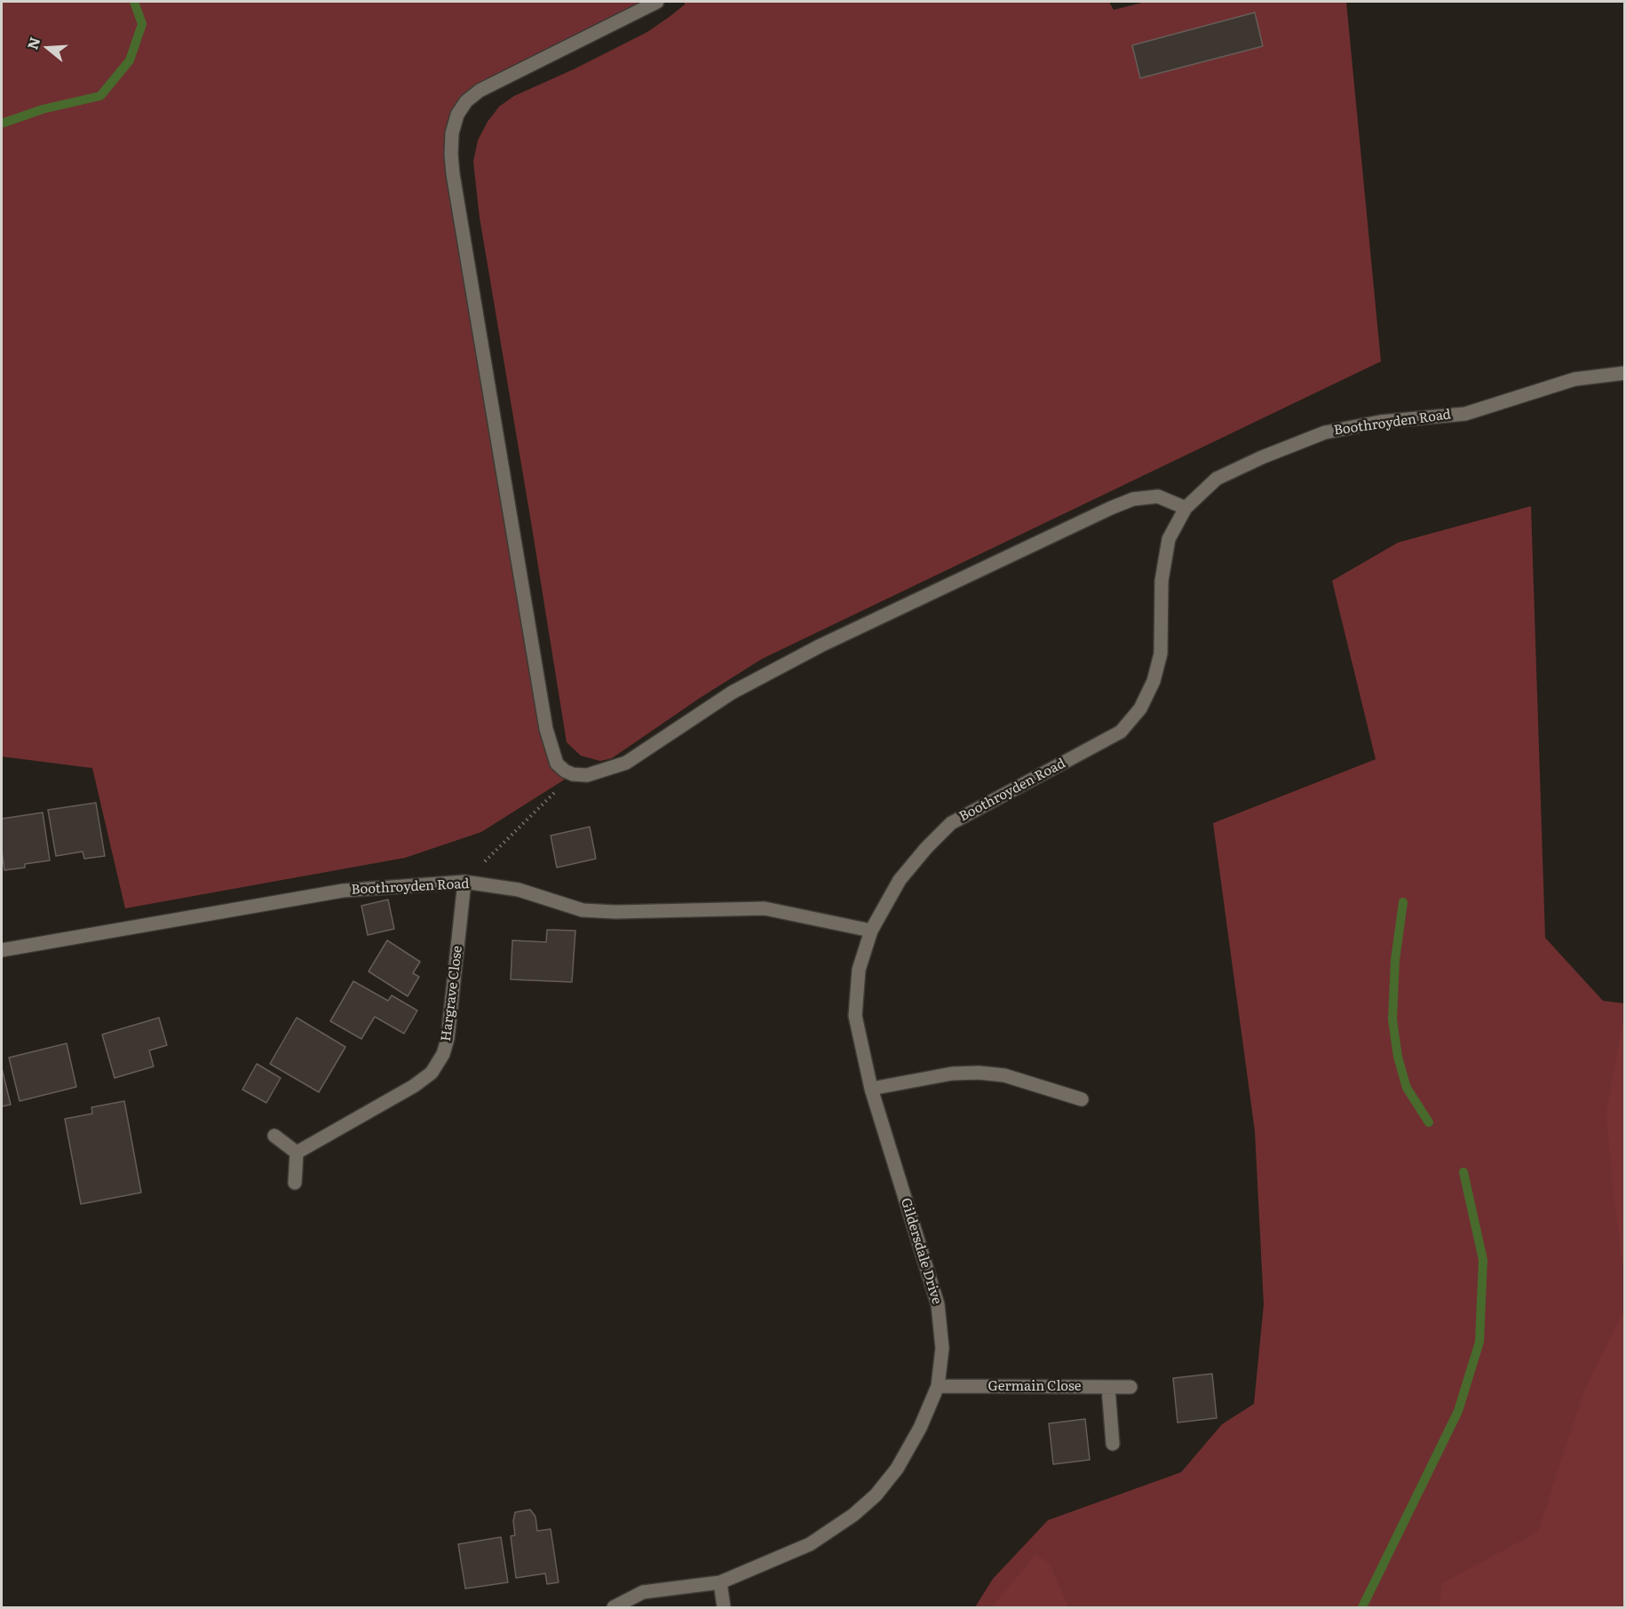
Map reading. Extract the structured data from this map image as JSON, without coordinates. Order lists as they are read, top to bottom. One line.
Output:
{"streets":{"street":["Boothroyden Road","Hargrave Close","Gildersdale Drive","Germain Close"]},"crossings":[["Boothroyden Road","Hargrave Close"],["Boothroyden Road","Gildersdale Drive"],["Gildersdale Drive","Germain Close"]],"north":"left"}
